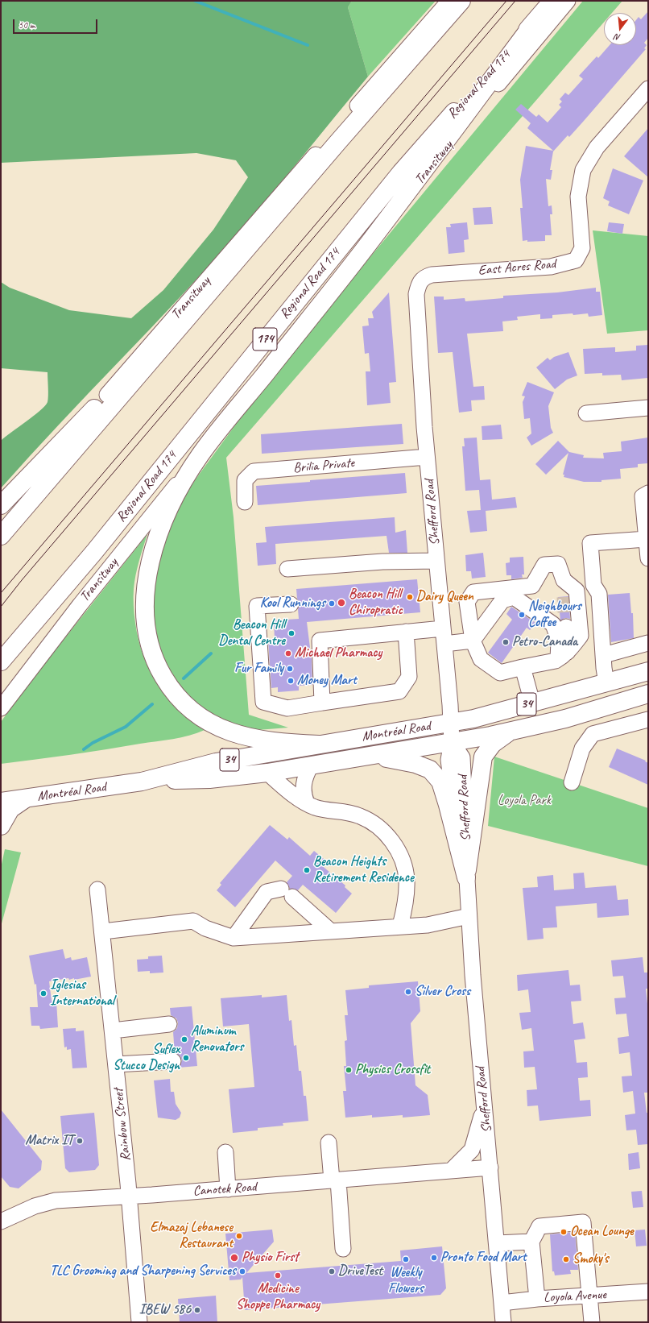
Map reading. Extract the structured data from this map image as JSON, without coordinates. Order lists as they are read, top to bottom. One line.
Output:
{"streets":{"main road":["Regional Road 174","174","34","Montréal Road"],"street":["Transitway","East Acres Road","Brilia Private","Shefford Road","Rainbow Street","Canotek Road","Loyola Avenue"]},"crossings":[["East Acres Road","Shefford Road"],["Brilia Private","Shefford Road"],["Shefford Road","Montréal Road"],["Shefford Road","Canotek Road"],["Shefford Road","Loyola Avenue"],["Rainbow Street","Canotek Road"]],"parks":["Loyola Park"],"places":["Dairy Queen","Beacon Hill Chiropratic","Kool Runnings","Neighbours Coffee","Beacon Hill Dental Centre","Petro-Canada","Michael Pharmacy","Fur Family","Money Mart","Beacon Heights Retirement Residence","Silver Cross","Iglesias International","Aluminum Renovators","Suflex Stucco Design","Physics Crossfit","Matrix IT","Ocean Lounge","Elmazaj Lebanese Restaurant","Physio First","Pronto Food Mart","Weekly Flowers","Smoky's","TLC Grooming and Sharpening Services","DriveTest","Medicine Shoppe Pharmacy","IBEW 586"],"scale_bar":"50 m","north":"bottom"}
